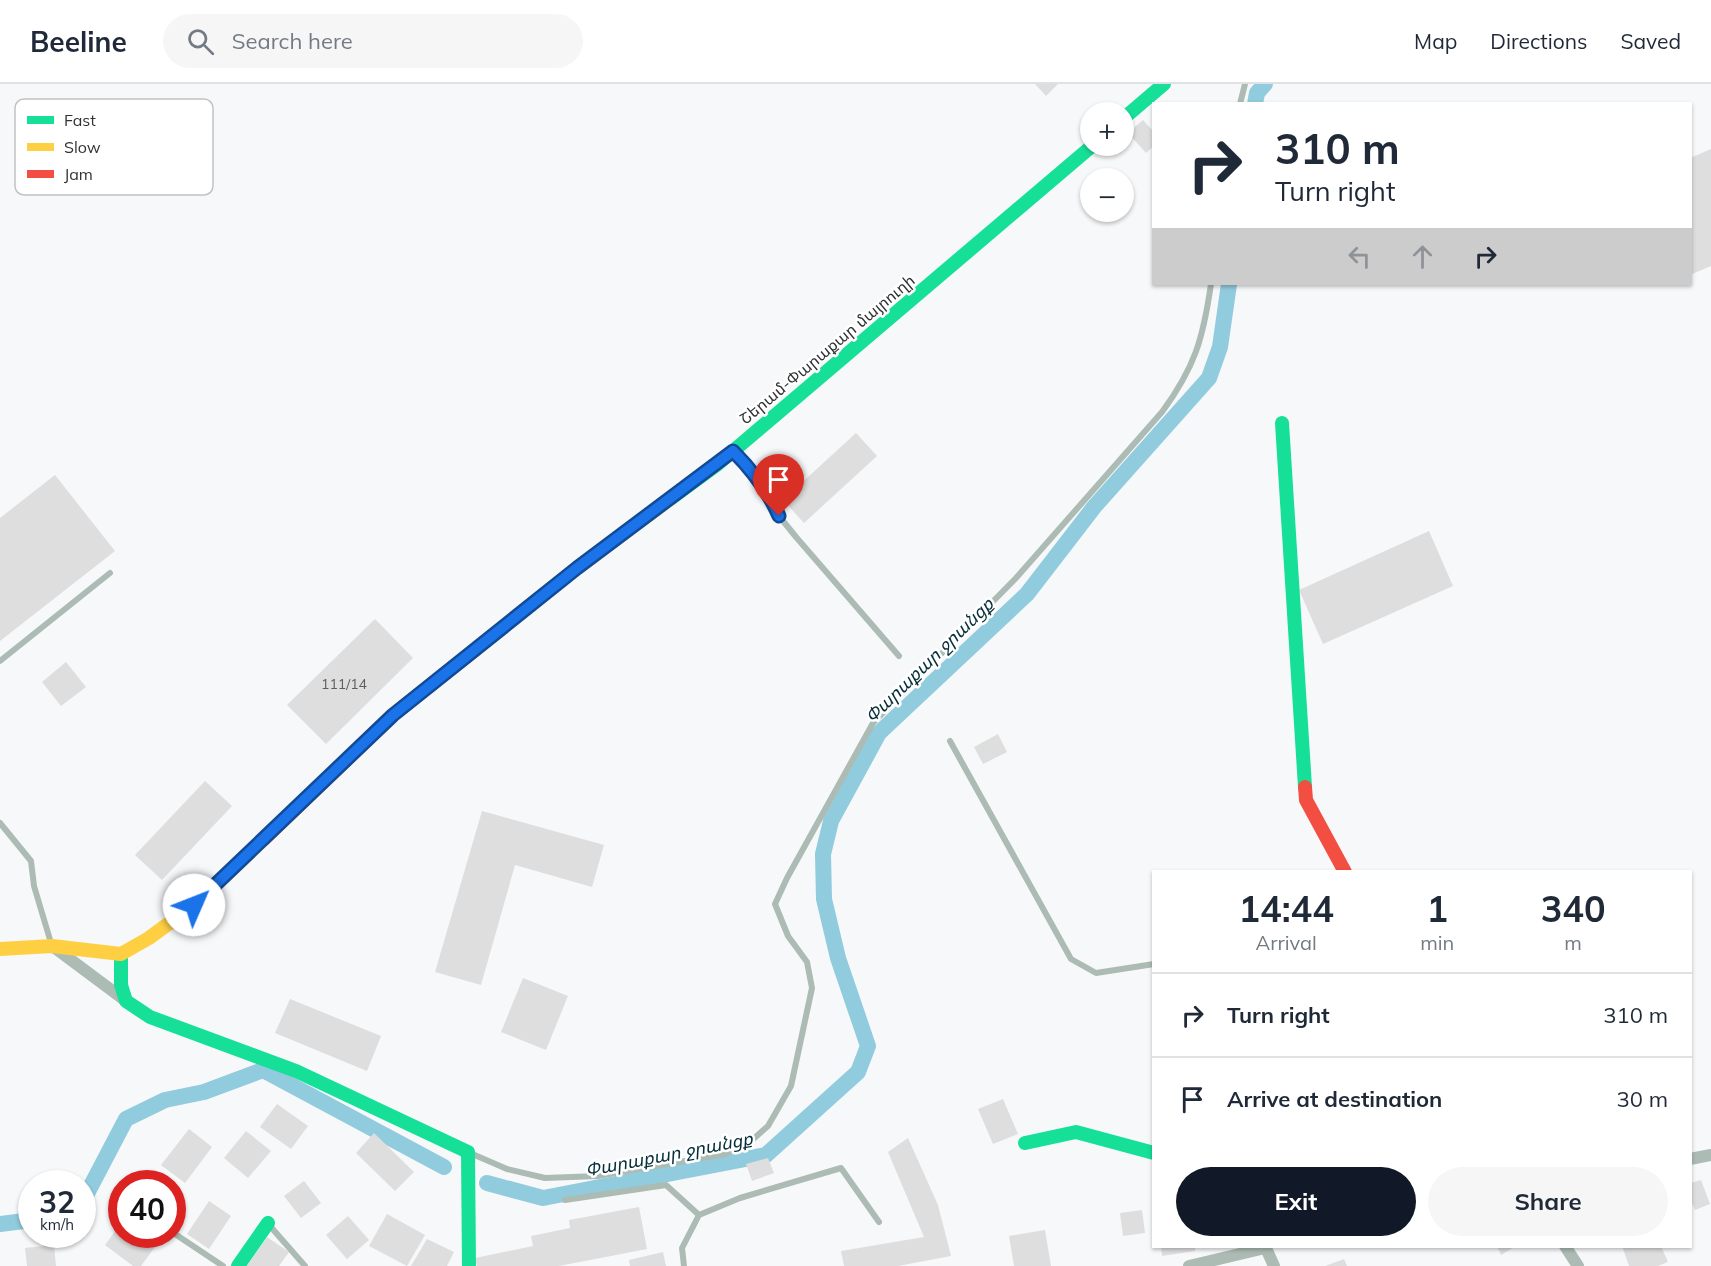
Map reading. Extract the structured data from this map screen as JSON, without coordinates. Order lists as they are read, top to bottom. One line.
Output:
{"streets":{"street":["Շերամ-Փարաքար մայրուղի"]},"water":["Փարաքար ջրանցք"],"house_numbers":["111/14"],"legend":["Fast","Slow","Jam"],"page":{"header":"Beeline","search":"Search here","nav":["Map","Directions","Saved"],"map_buttons":["+","−"],"turn":["310 m","Turn right"],"eta":["14:44","Arrival","1","min","340","m"],"list":[{"name":"Turn right","value":"310 m"},{"name":"Arrive at destination","value":"30 m"}],"buttons":["Exit","Share"],"speed":"32 km/h","limit":"40"}}
